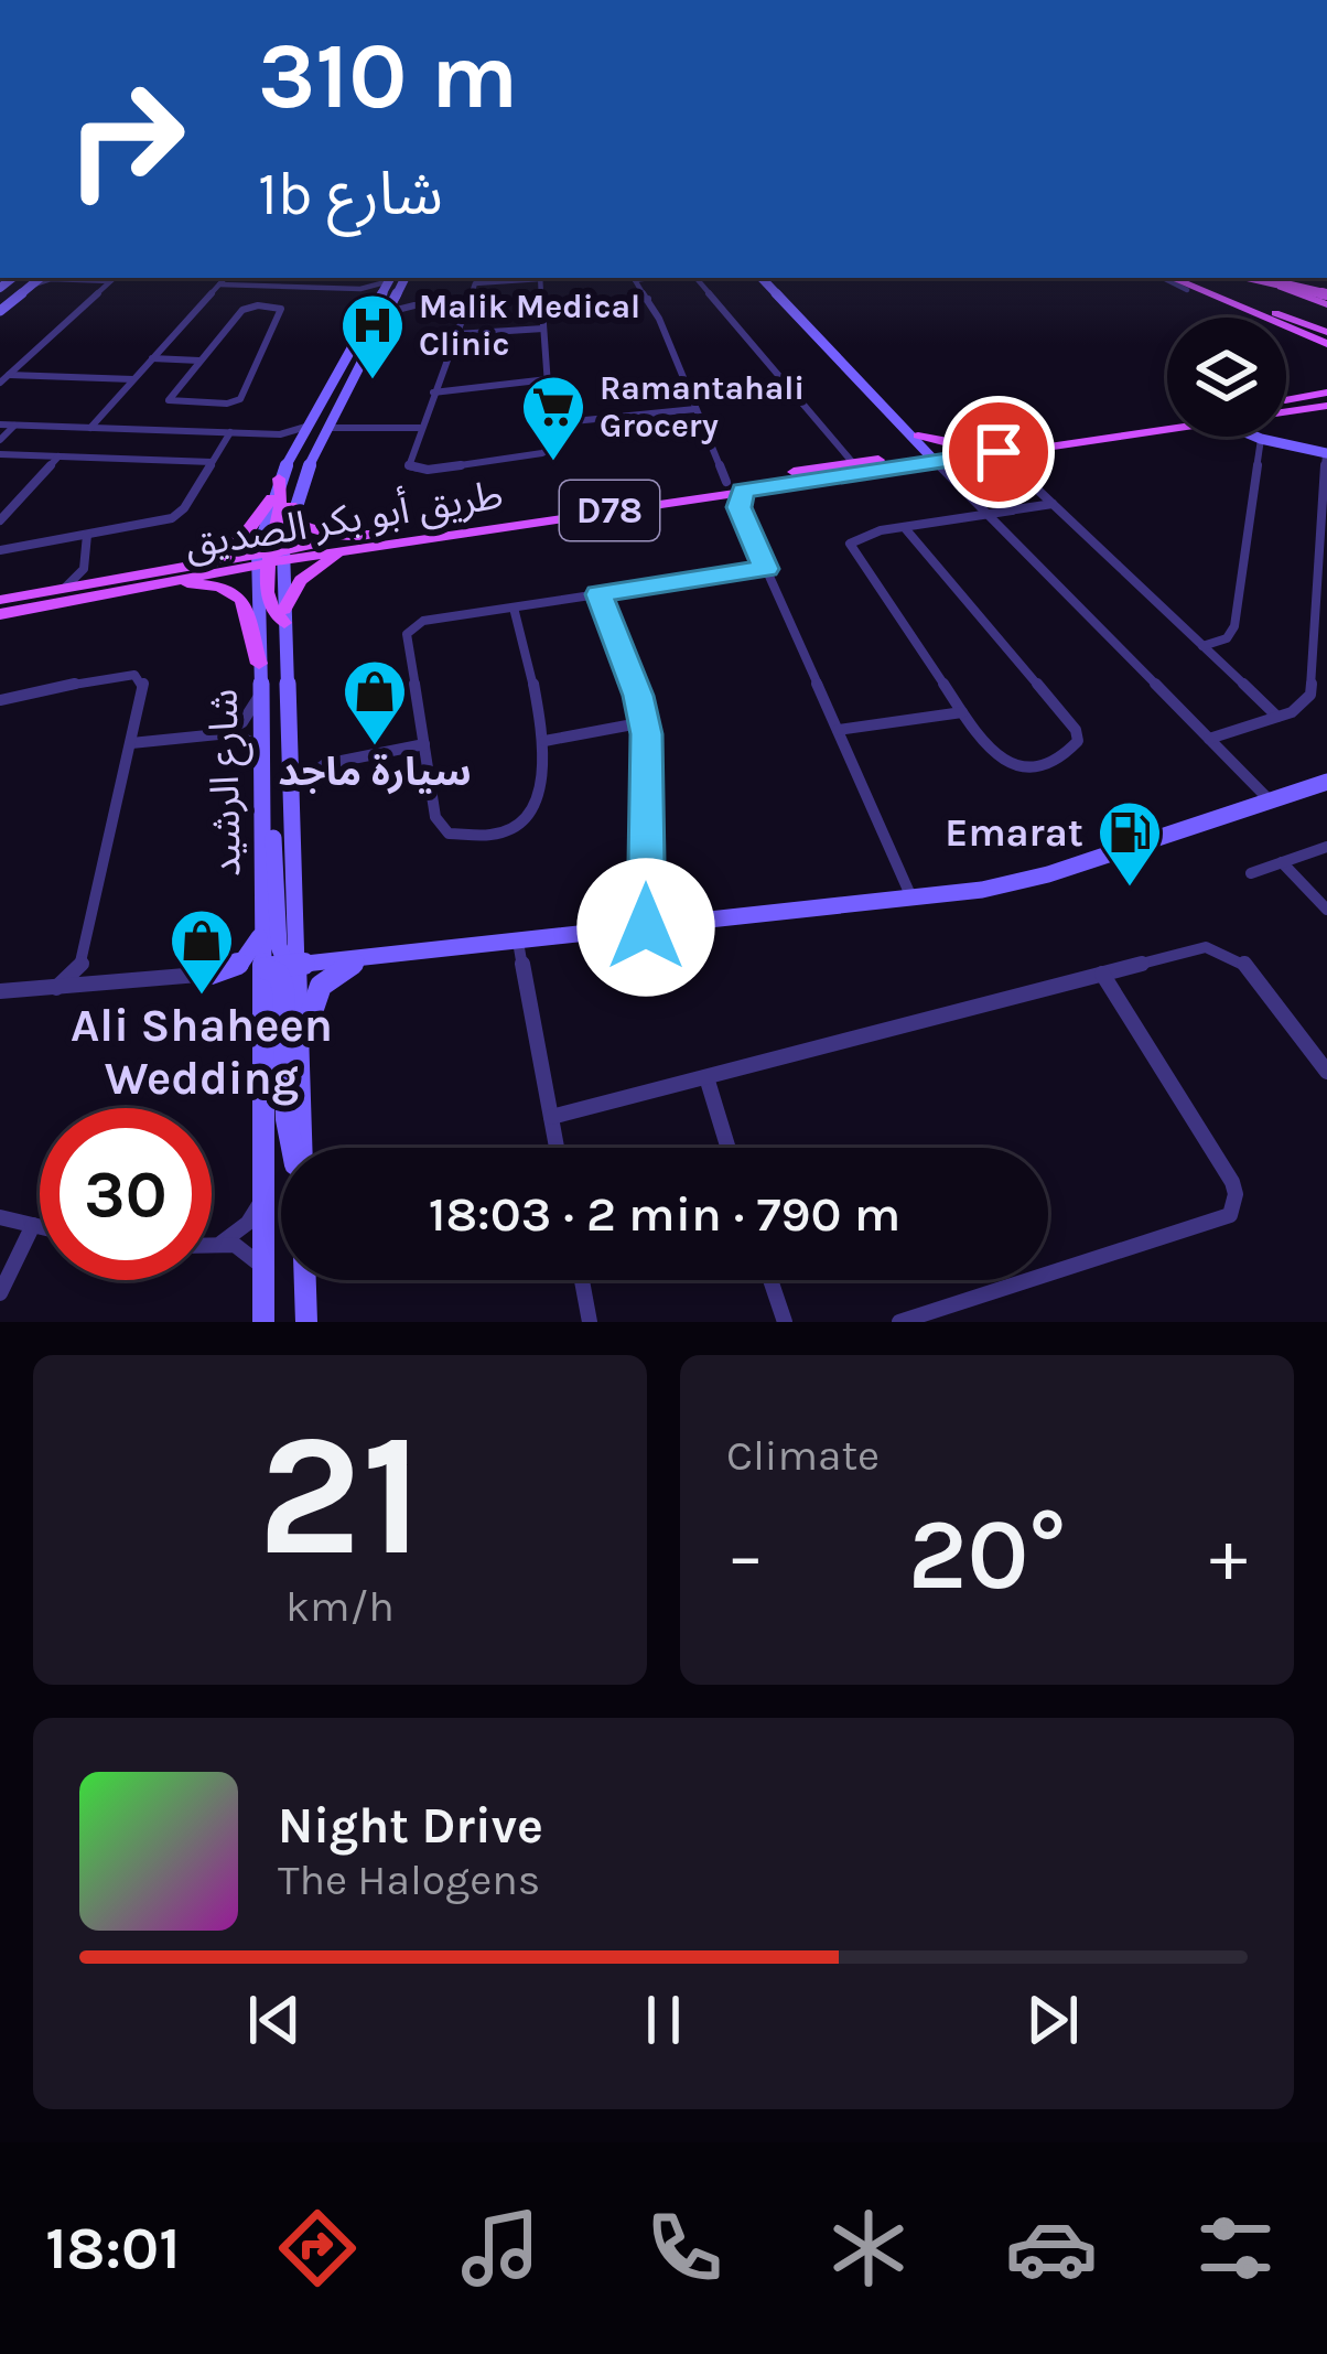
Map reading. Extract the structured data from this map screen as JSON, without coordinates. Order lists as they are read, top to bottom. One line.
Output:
{"streets":{"main road":["D78","طريق أبو بكر الصديق","شارع الرشيد"]},"crossings":[["طريق أبو بكر الصديق","شارع الرشيد"]],"places":{"hospital":["Malik Medical Clinic"],"supermarket":["Ramantahali Grocery"],"shop":["سيارة ماجد","Ali Shaheen Wedding"],"fuel station":["Emarat"]},"page":{"turn":["310 m","1b شارع"],"limit":"30","trip":"18:03 · 2 min · 790 m","tile":[["21","km/h"],"Climate"],"heat":["−","20°","+"],"song":["Night Drive","The Halogens"],"tabs":"18:01"}}
